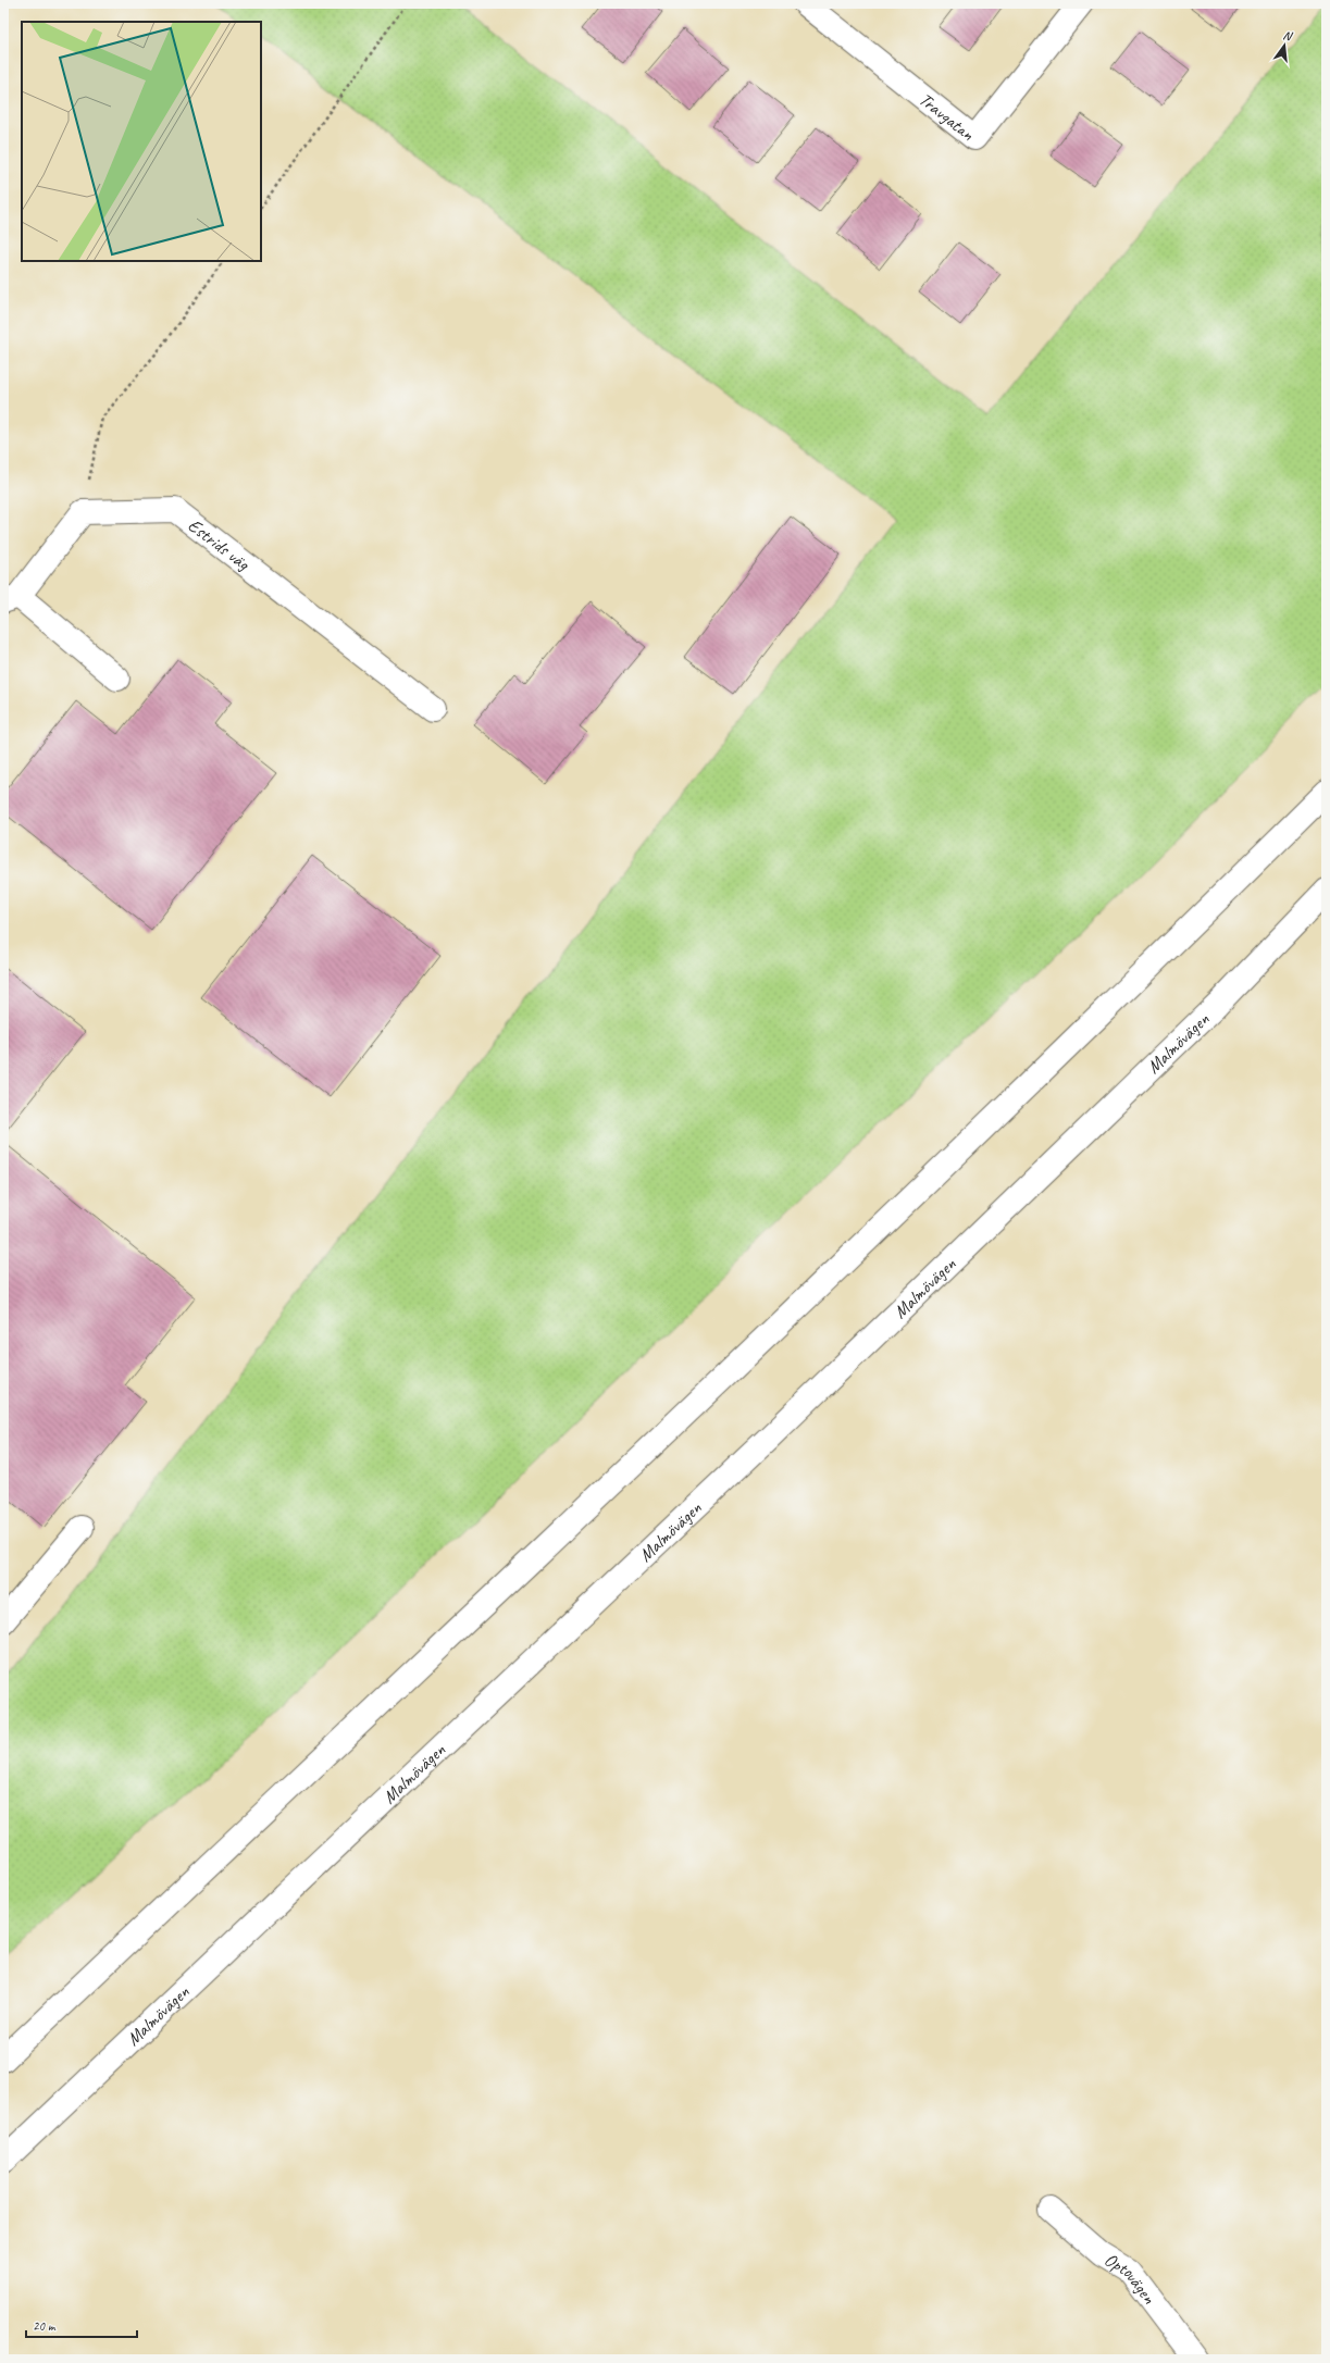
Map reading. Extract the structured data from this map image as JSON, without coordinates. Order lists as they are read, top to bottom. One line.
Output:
{"streets":{"main road":["Travgatan","Estrids väg","Malmövägen","Optovägen"]},"scale_bar":"20 m","north":"top"}
